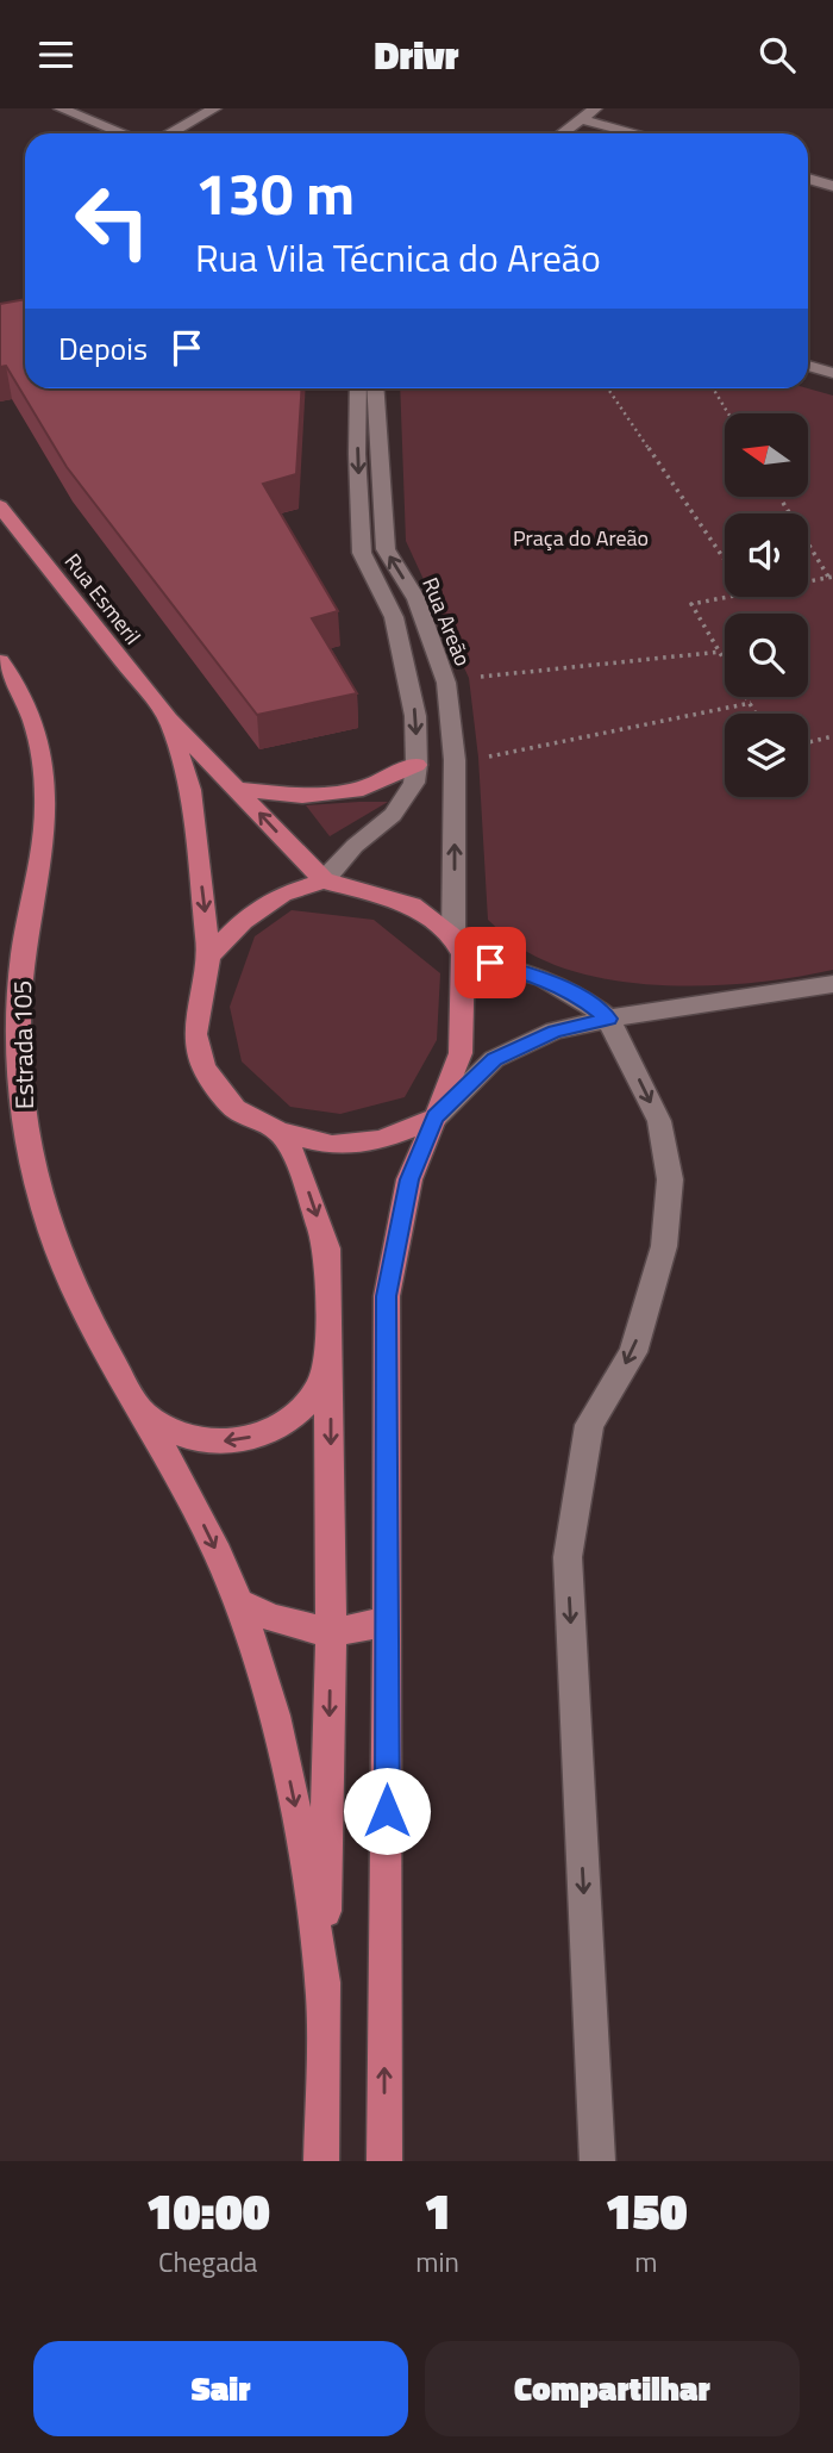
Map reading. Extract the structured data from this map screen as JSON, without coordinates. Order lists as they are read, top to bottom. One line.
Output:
{"streets":{"main road":["Rua Esmeril","Estrada 105"],"street":["Rua Areão"]},"crossings":[["Rua Esmeril","Rua Areão"]],"parks":["Praça do Areão"],"north":"left","page":{"header":"Drivr","turn":["130 m","Rua Vila Técnica do Areão"],"then":"Depois","eta":["10:00","Chegada","1","min","150","m"],"buttons":["Sair","Compartilhar"]}}
